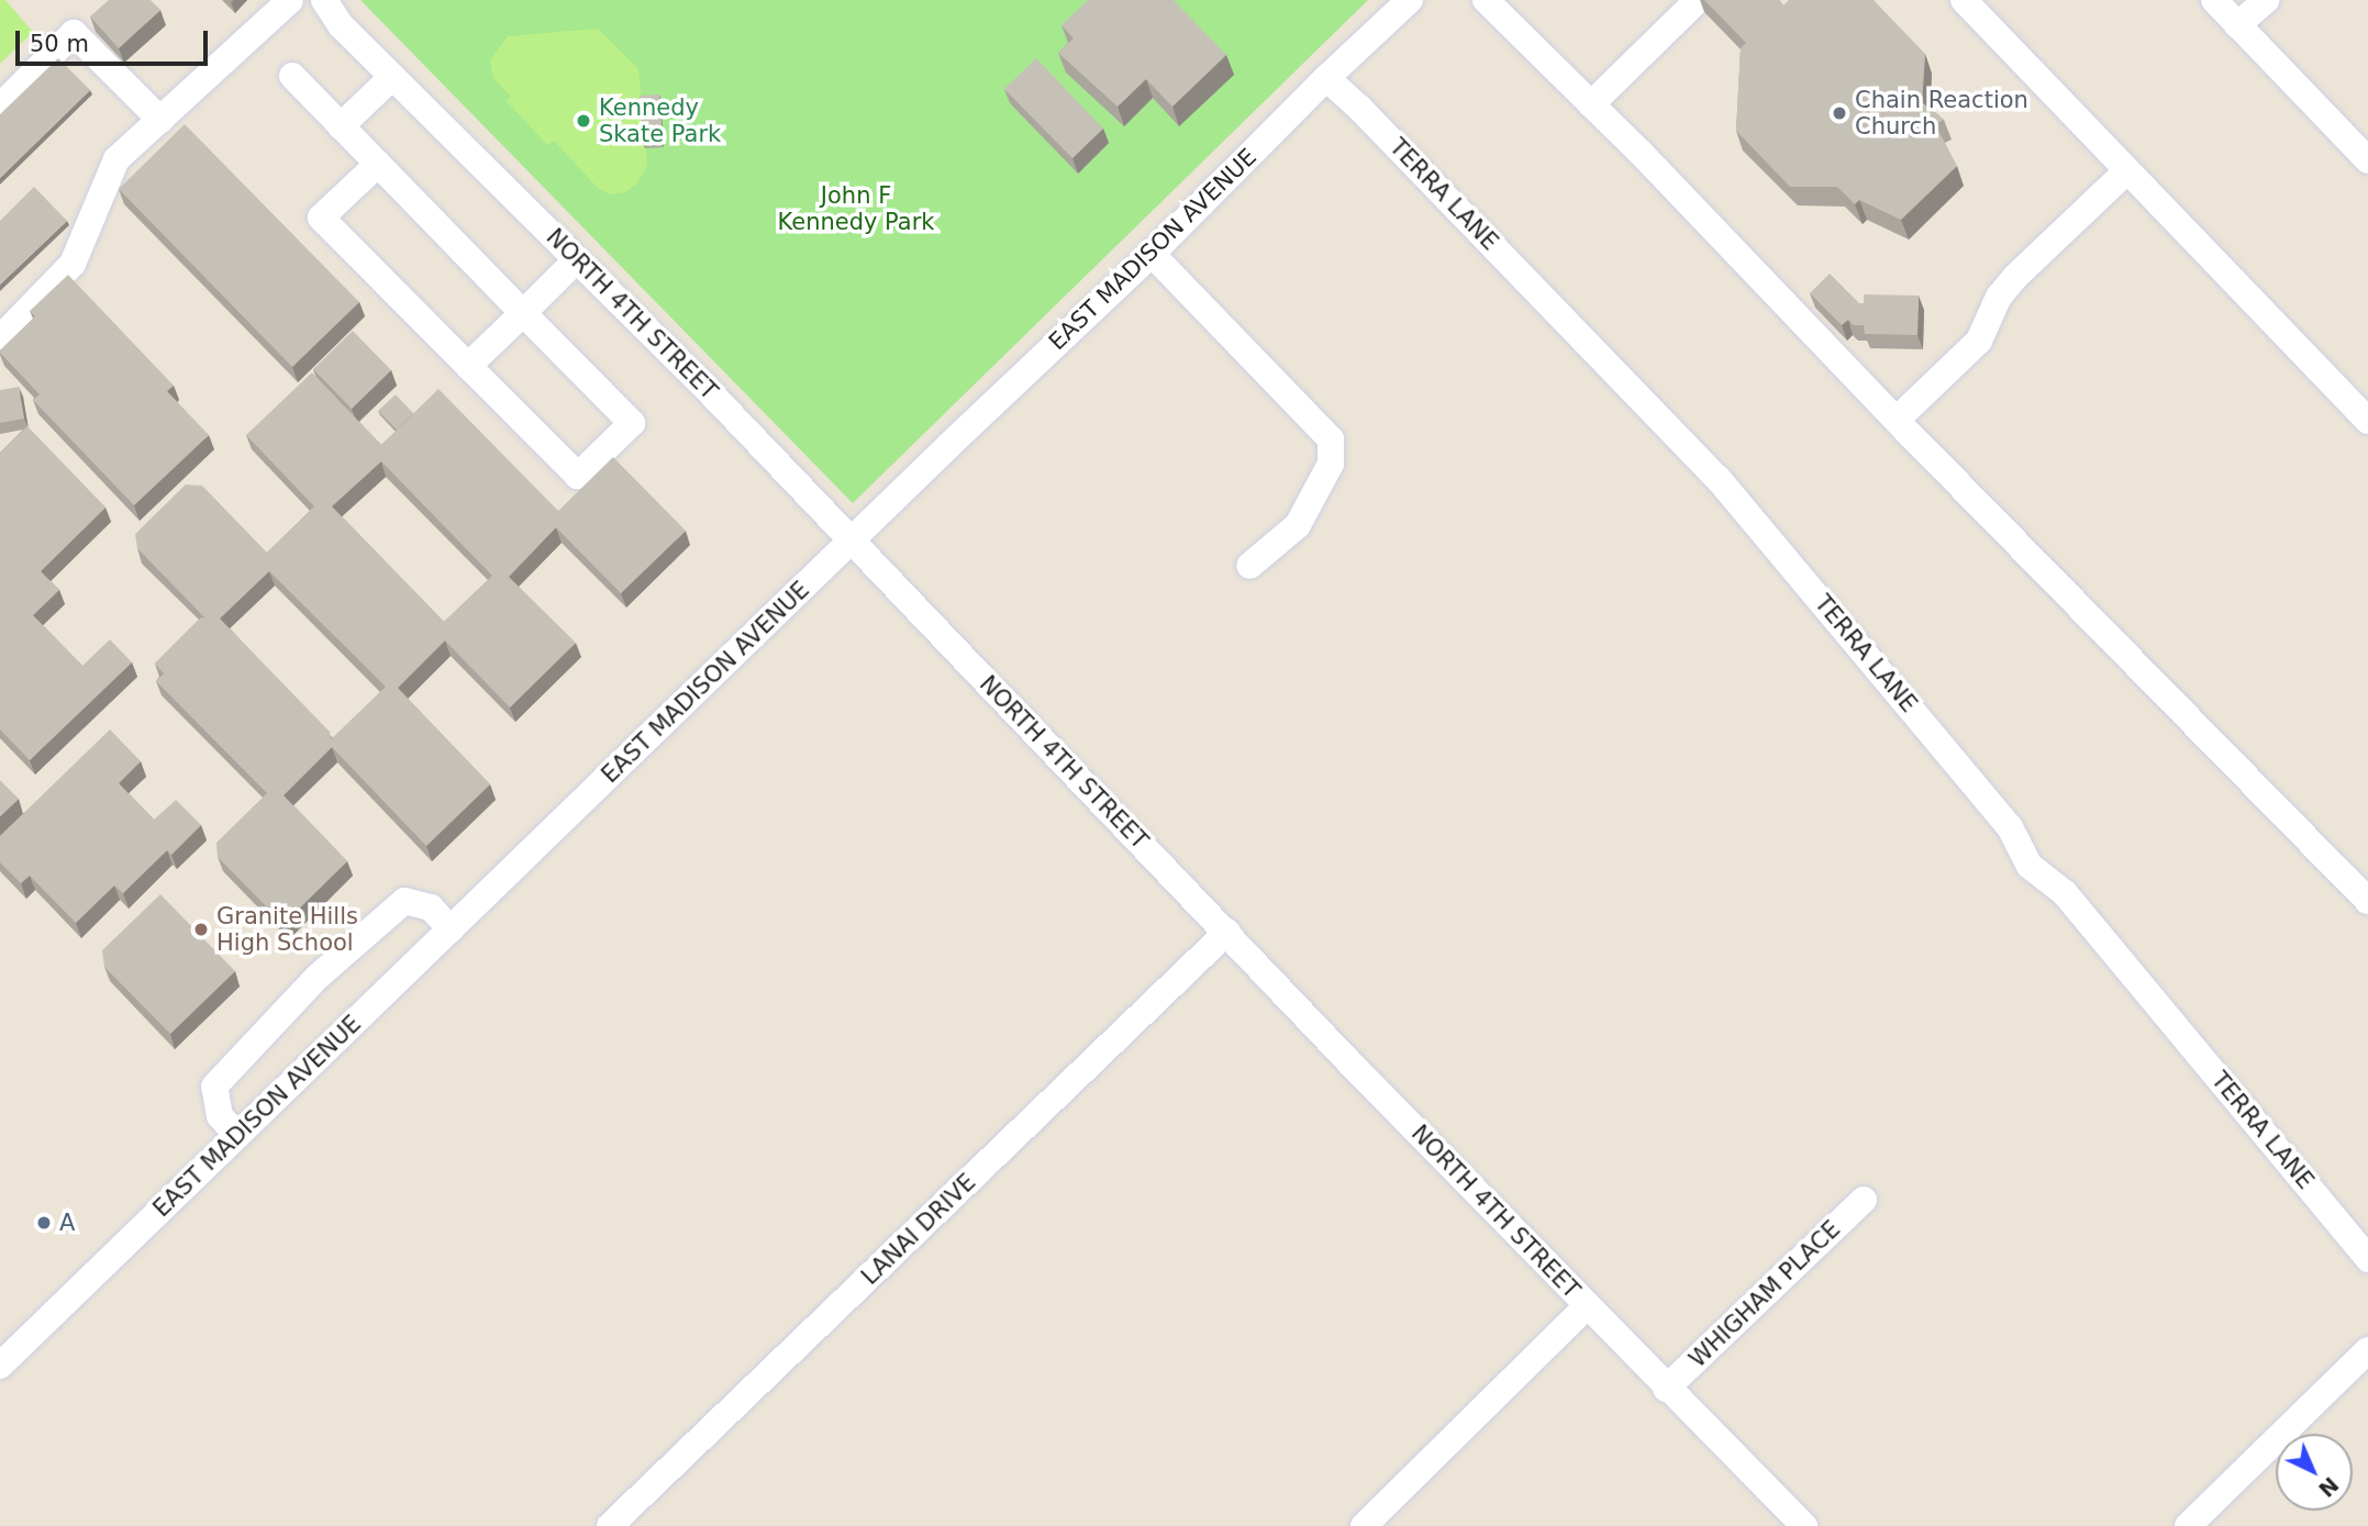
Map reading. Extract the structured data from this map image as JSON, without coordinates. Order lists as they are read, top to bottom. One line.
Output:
{"streets":{"street":["TERRA LANE","EAST MADISON AVENUE","NORTH 4TH STREET","LANAI DRIVE","WHIGHAM PLACE"]},"crossings":[["TERRA LANE","EAST MADISON AVENUE"],["EAST MADISON AVENUE","NORTH 4TH STREET"],["NORTH 4TH STREET","LANAI DRIVE"],["NORTH 4TH STREET","WHIGHAM PLACE"]],"parks":["John F Kennedy Park"],"places":["Chain Reaction Church","Kennedy Skate Park","Granite Hills High School","A"],"scale_bar":"50 m","north":"bottom right"}
